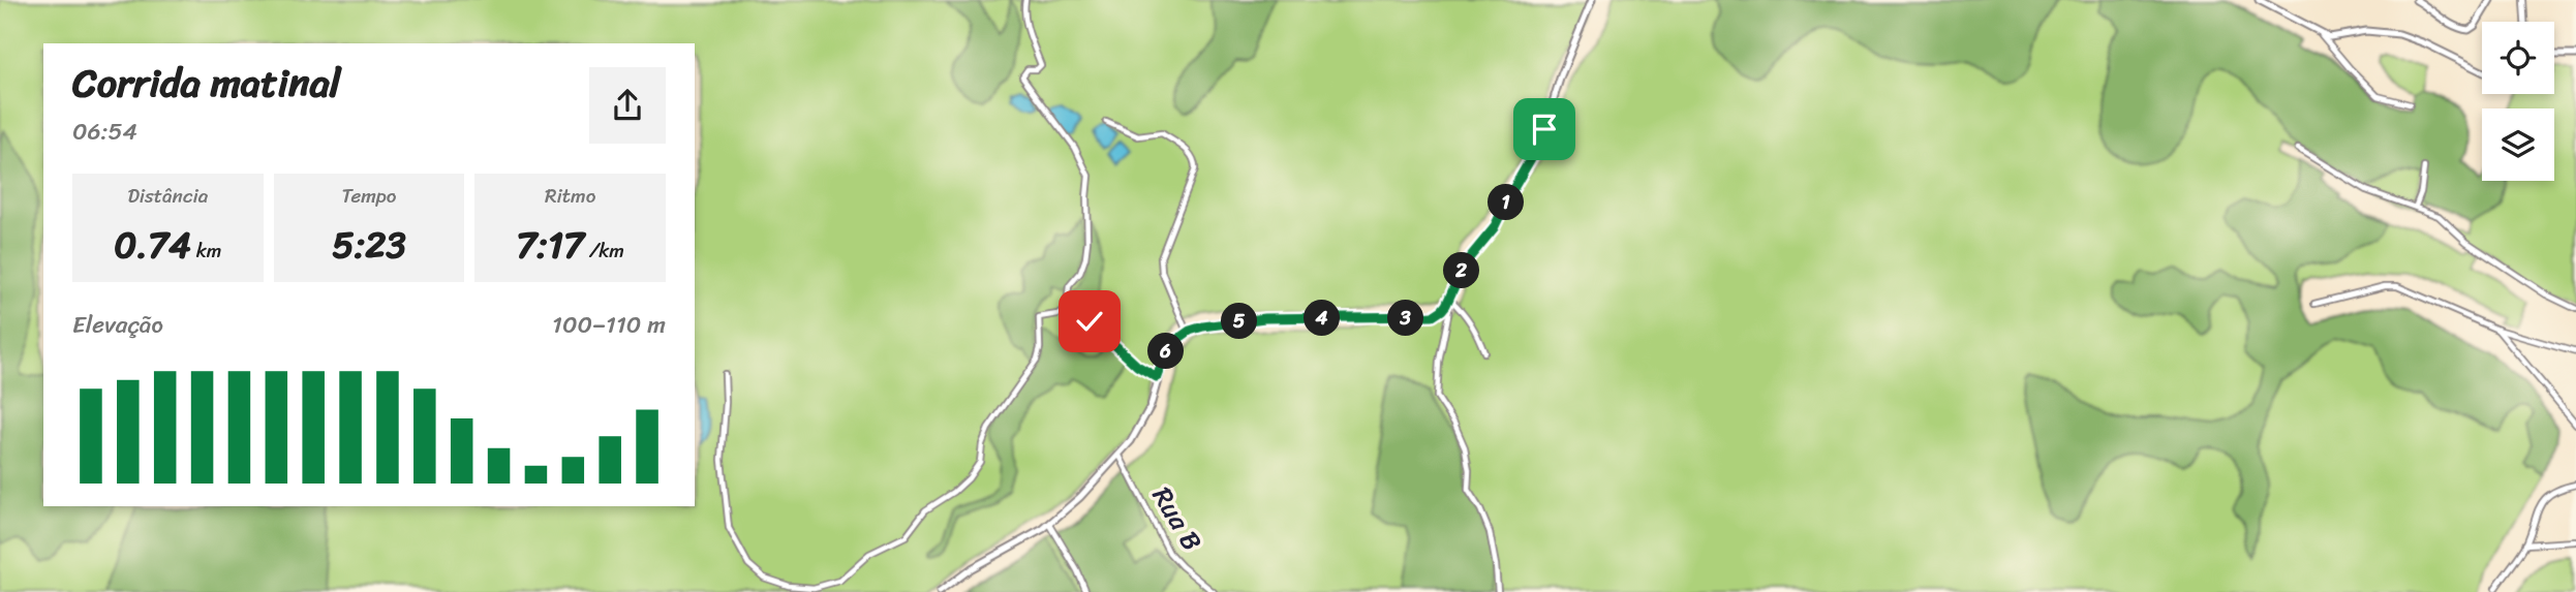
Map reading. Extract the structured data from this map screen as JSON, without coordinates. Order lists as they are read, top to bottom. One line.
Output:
{"streets":{"street":["Rua B"]},"page":{"heading":["Corrida matinal","06:54"],"stats":[["Distância","0.74 km"],["Tempo","5:23"],["Ritmo","7:17 /km"]],"pins":["1","2","3","4","5","6"],"chart":["Elevação","100–110 m"]}}
